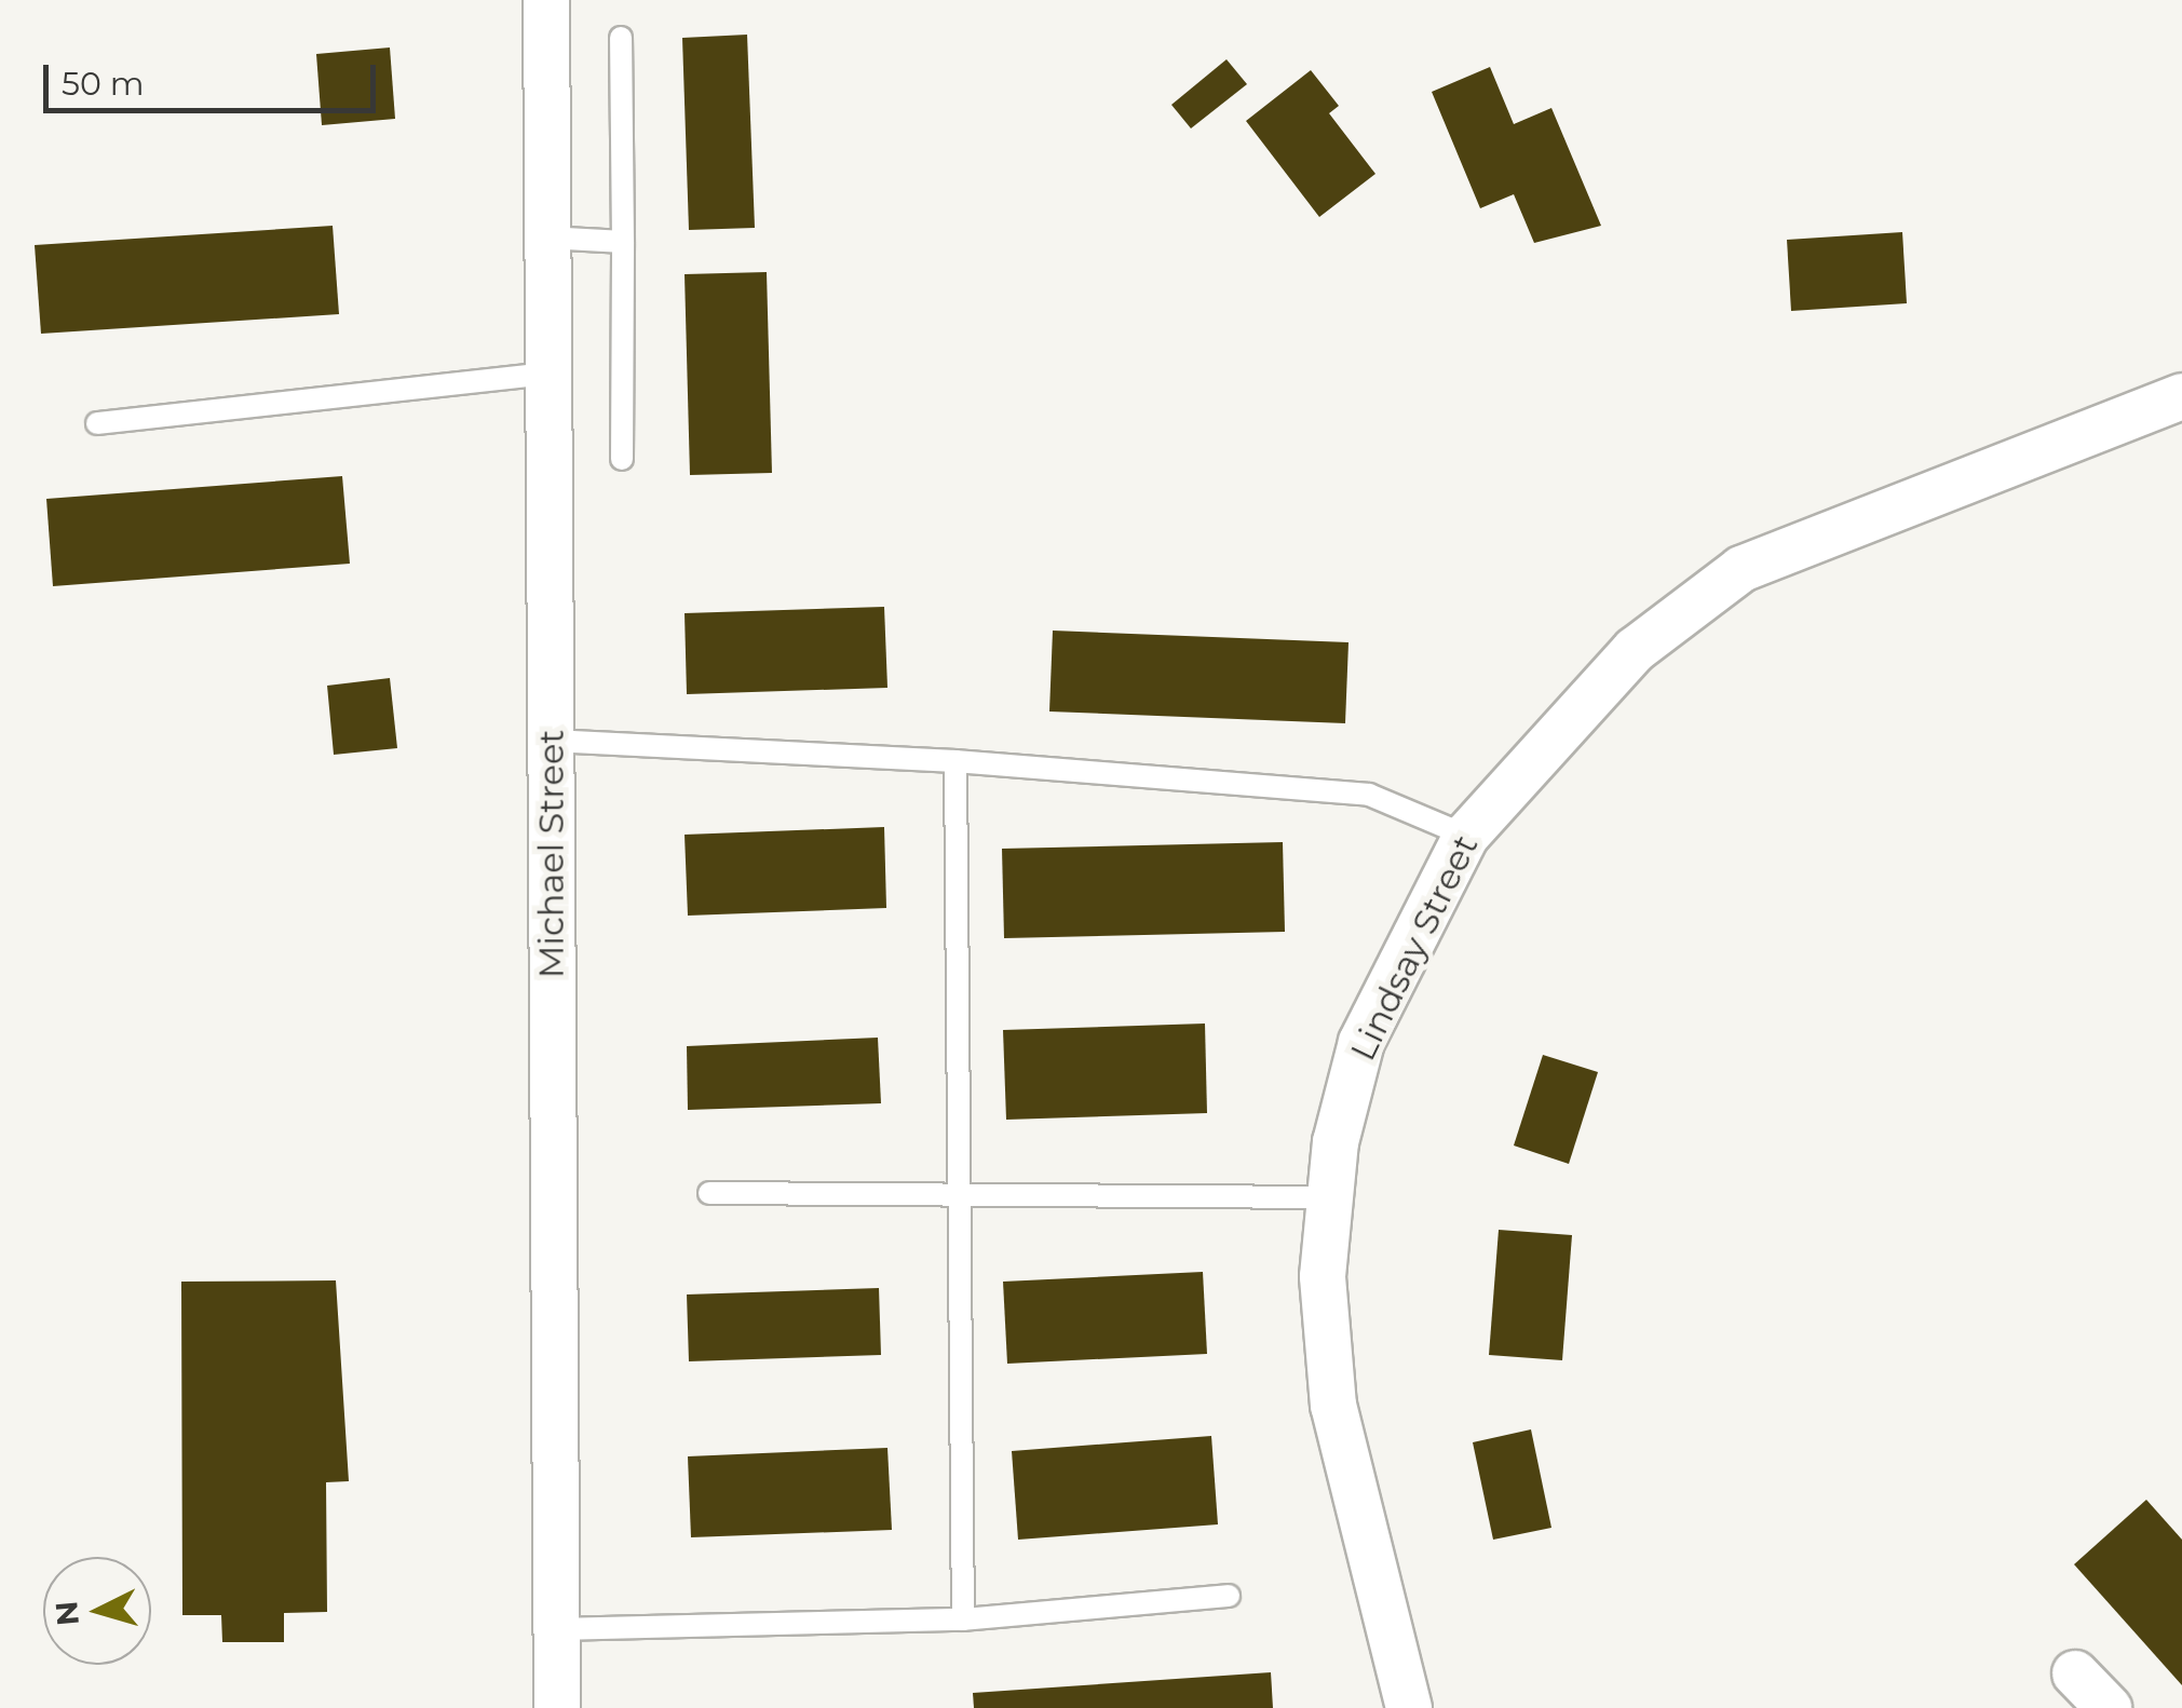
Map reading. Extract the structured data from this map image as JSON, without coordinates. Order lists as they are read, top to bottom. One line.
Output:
{"streets":{"street":["Michael Street","Lindsay Street"]},"scale_bar":"50 m","north":"left"}
